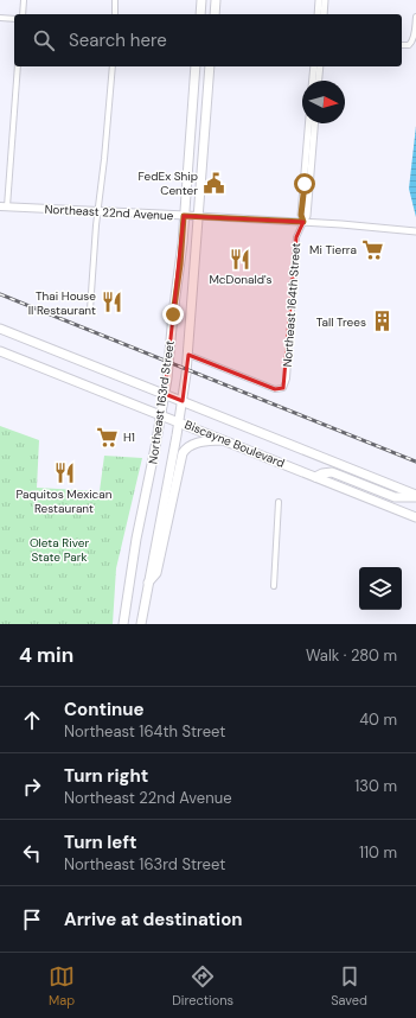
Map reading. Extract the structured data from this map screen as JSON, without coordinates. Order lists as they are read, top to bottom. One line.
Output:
{"streets":{"main road":["Northeast 22nd Avenue","Northeast 163rd Street","Biscayne Boulevard"],"street":["Northeast 164th Street"]},"crossings":[["Northeast 22nd Avenue","Northeast 164th Street"],["Northeast 22nd Avenue","Northeast 163rd Street"],["Northeast 164th Street","Northeast 163rd Street"],["Northeast 163rd Street","Biscayne Boulevard"]],"parks":["Oleta River State Park"],"places":{"public building":["FedEx Ship Center"],"supermarket":["Mi Tierra","H1"],"restaurant":["McDonald's","Thai House II Restaurant","Paquitos Mexican Restaurant"],"building":["Tall Trees"]},"north":"right","page":{"search":"Search here","heading":["4 min","Walk · 280 m"],"list":[["Continue","Northeast 164th Street","40 m"],["Turn right","Northeast 22nd Avenue","130 m"],["Turn left","Northeast 163rd Street","110 m"],"Arrive at destination"],"nav":["Map","Directions","Saved"]}}
